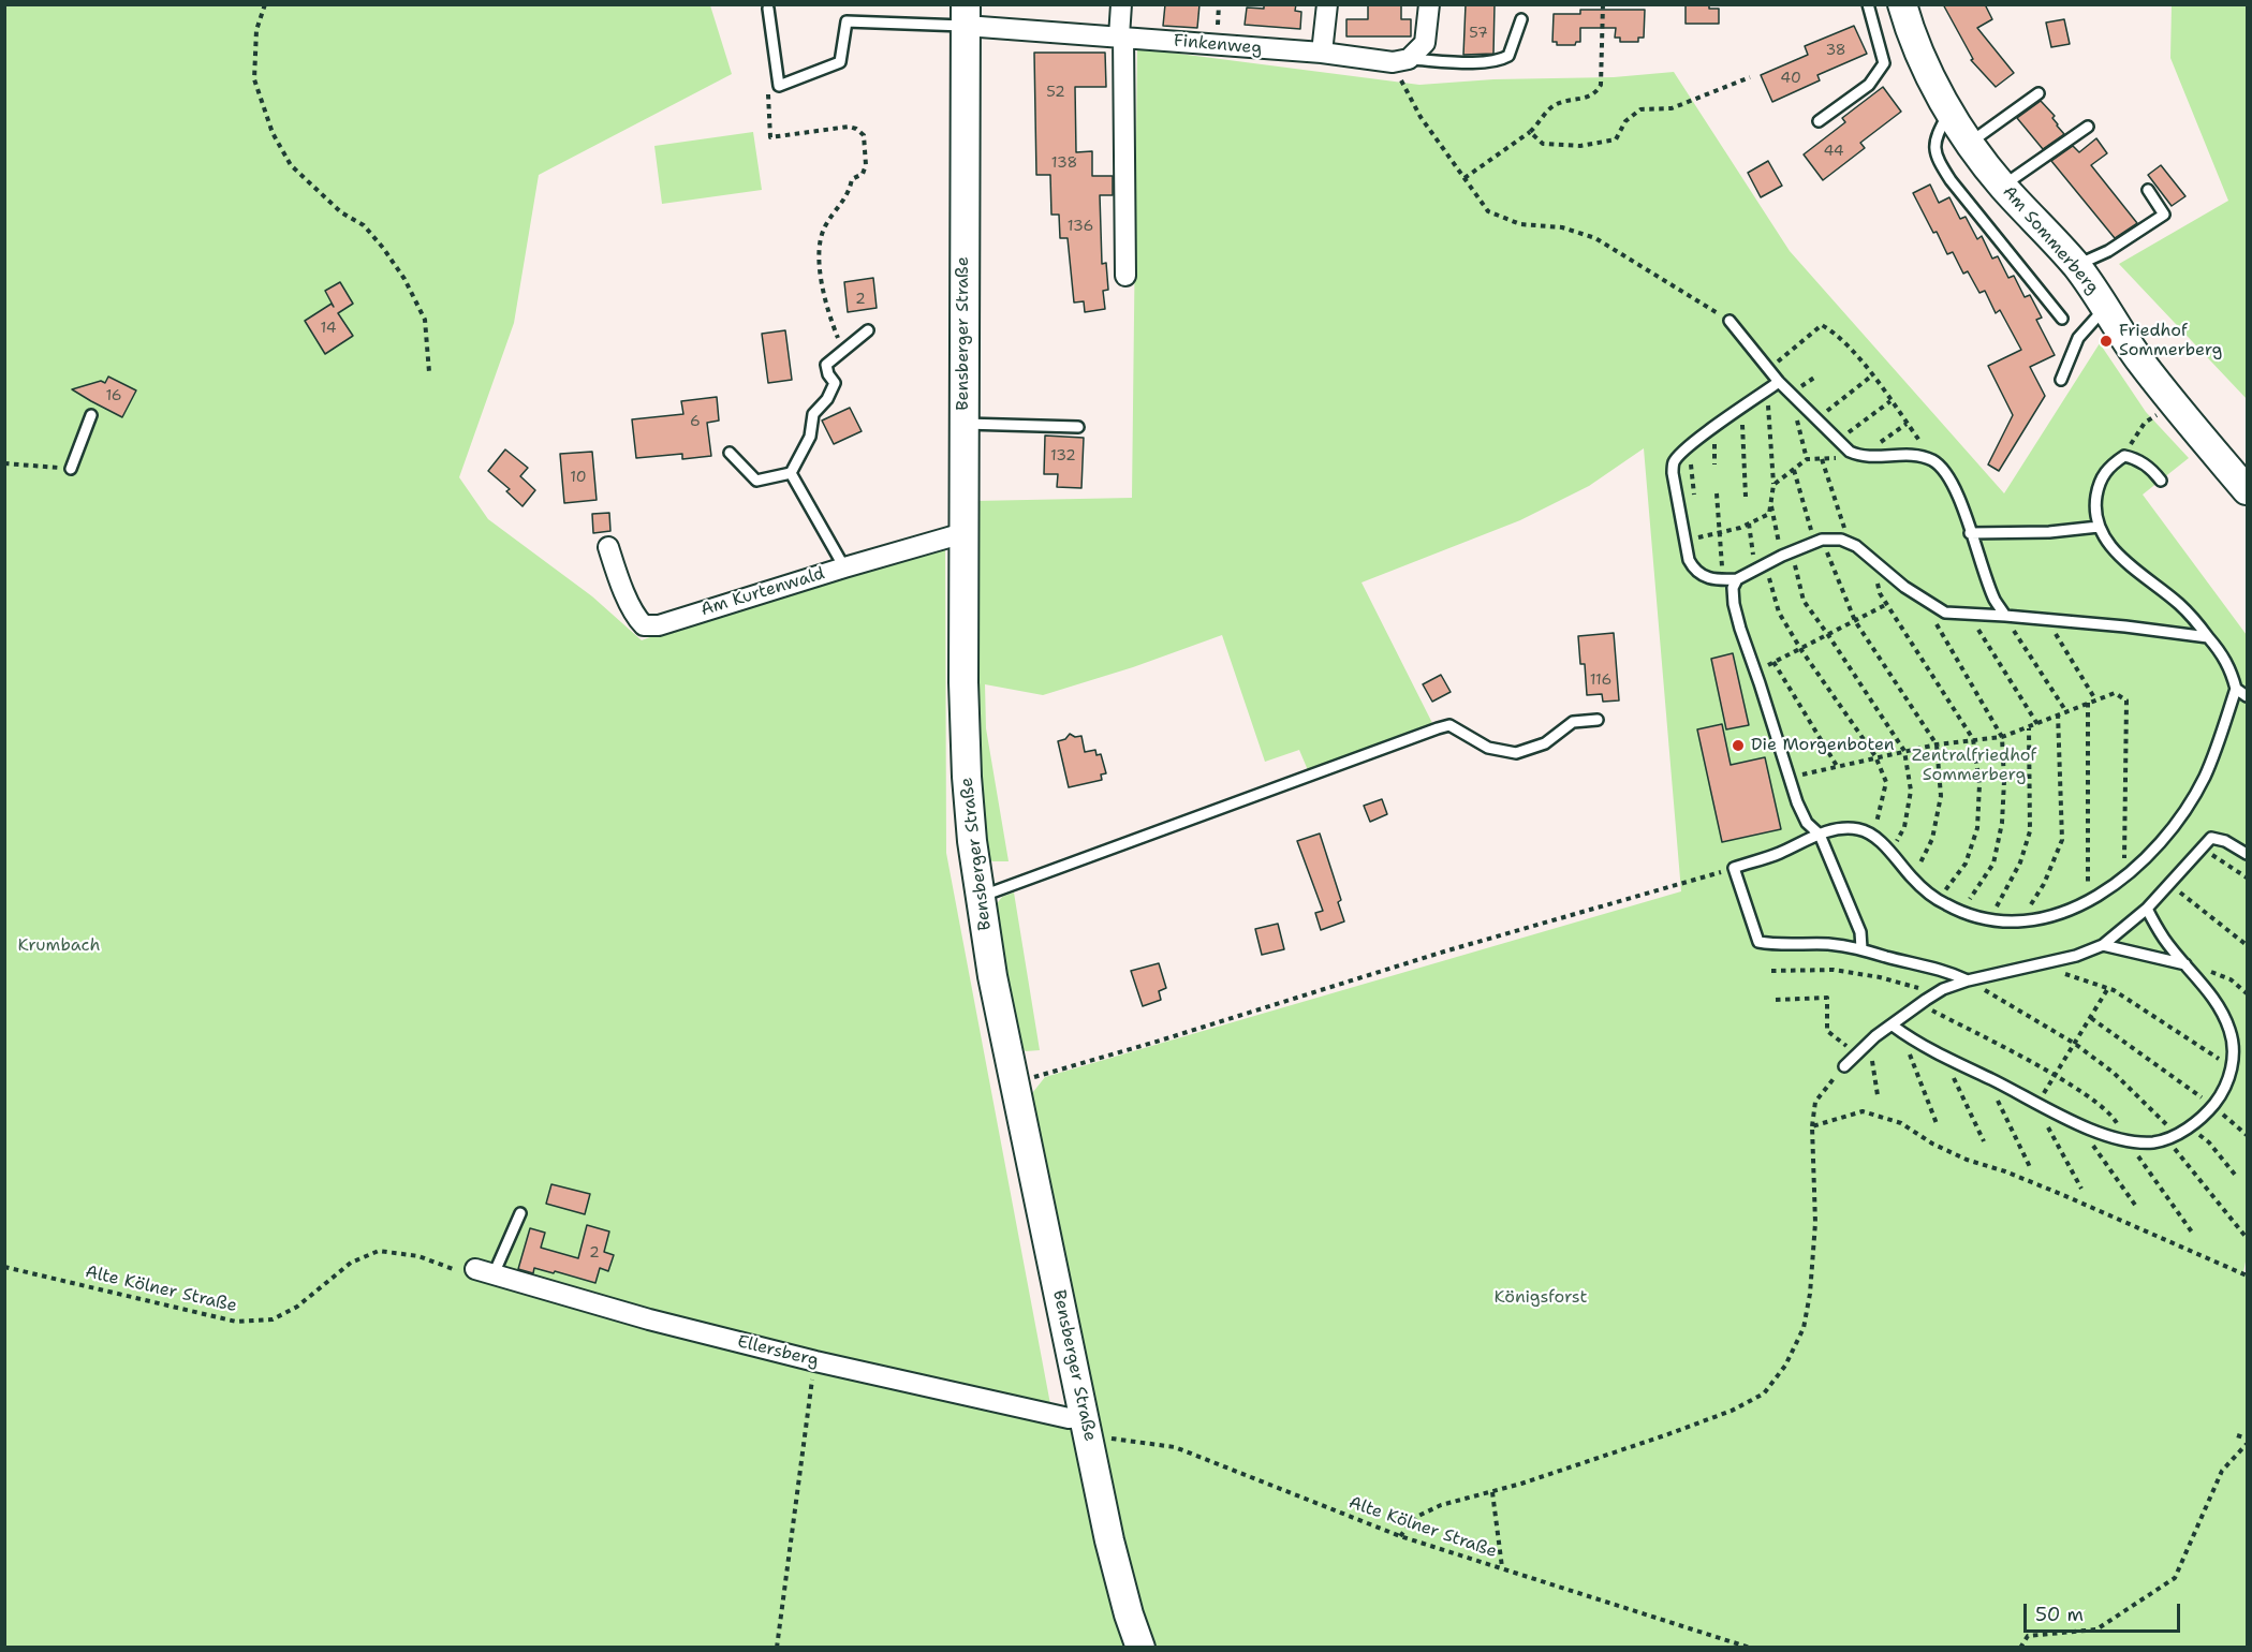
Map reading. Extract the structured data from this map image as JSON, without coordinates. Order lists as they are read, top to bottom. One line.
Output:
{"streets":{"main road":["Am Sommerberg","Bensberger Straße"],"street":["Finkenweg","Am Kurtenwald","Ellersberg"],"path":["Alte Kölner Straße"]},"crossings":[["Finkenweg","Bensberger Straße"],["Bensberger Straße","Am Kurtenwald"],["Bensberger Straße","Alte Kölner Straße"],["Bensberger Straße","Ellersberg"],["Alte Kölner Straße","Ellersberg"]],"parks":["Zentralfriedhof Sommerberg","Krumbach","Königsforst"],"places":["Friedhof Sommerberg","Die Morgenboten"],"house_numbers":["57","38","40","52","44","138","136","2","14","16","6","132","10","116","2"],"scale_bar":"50 m"}
